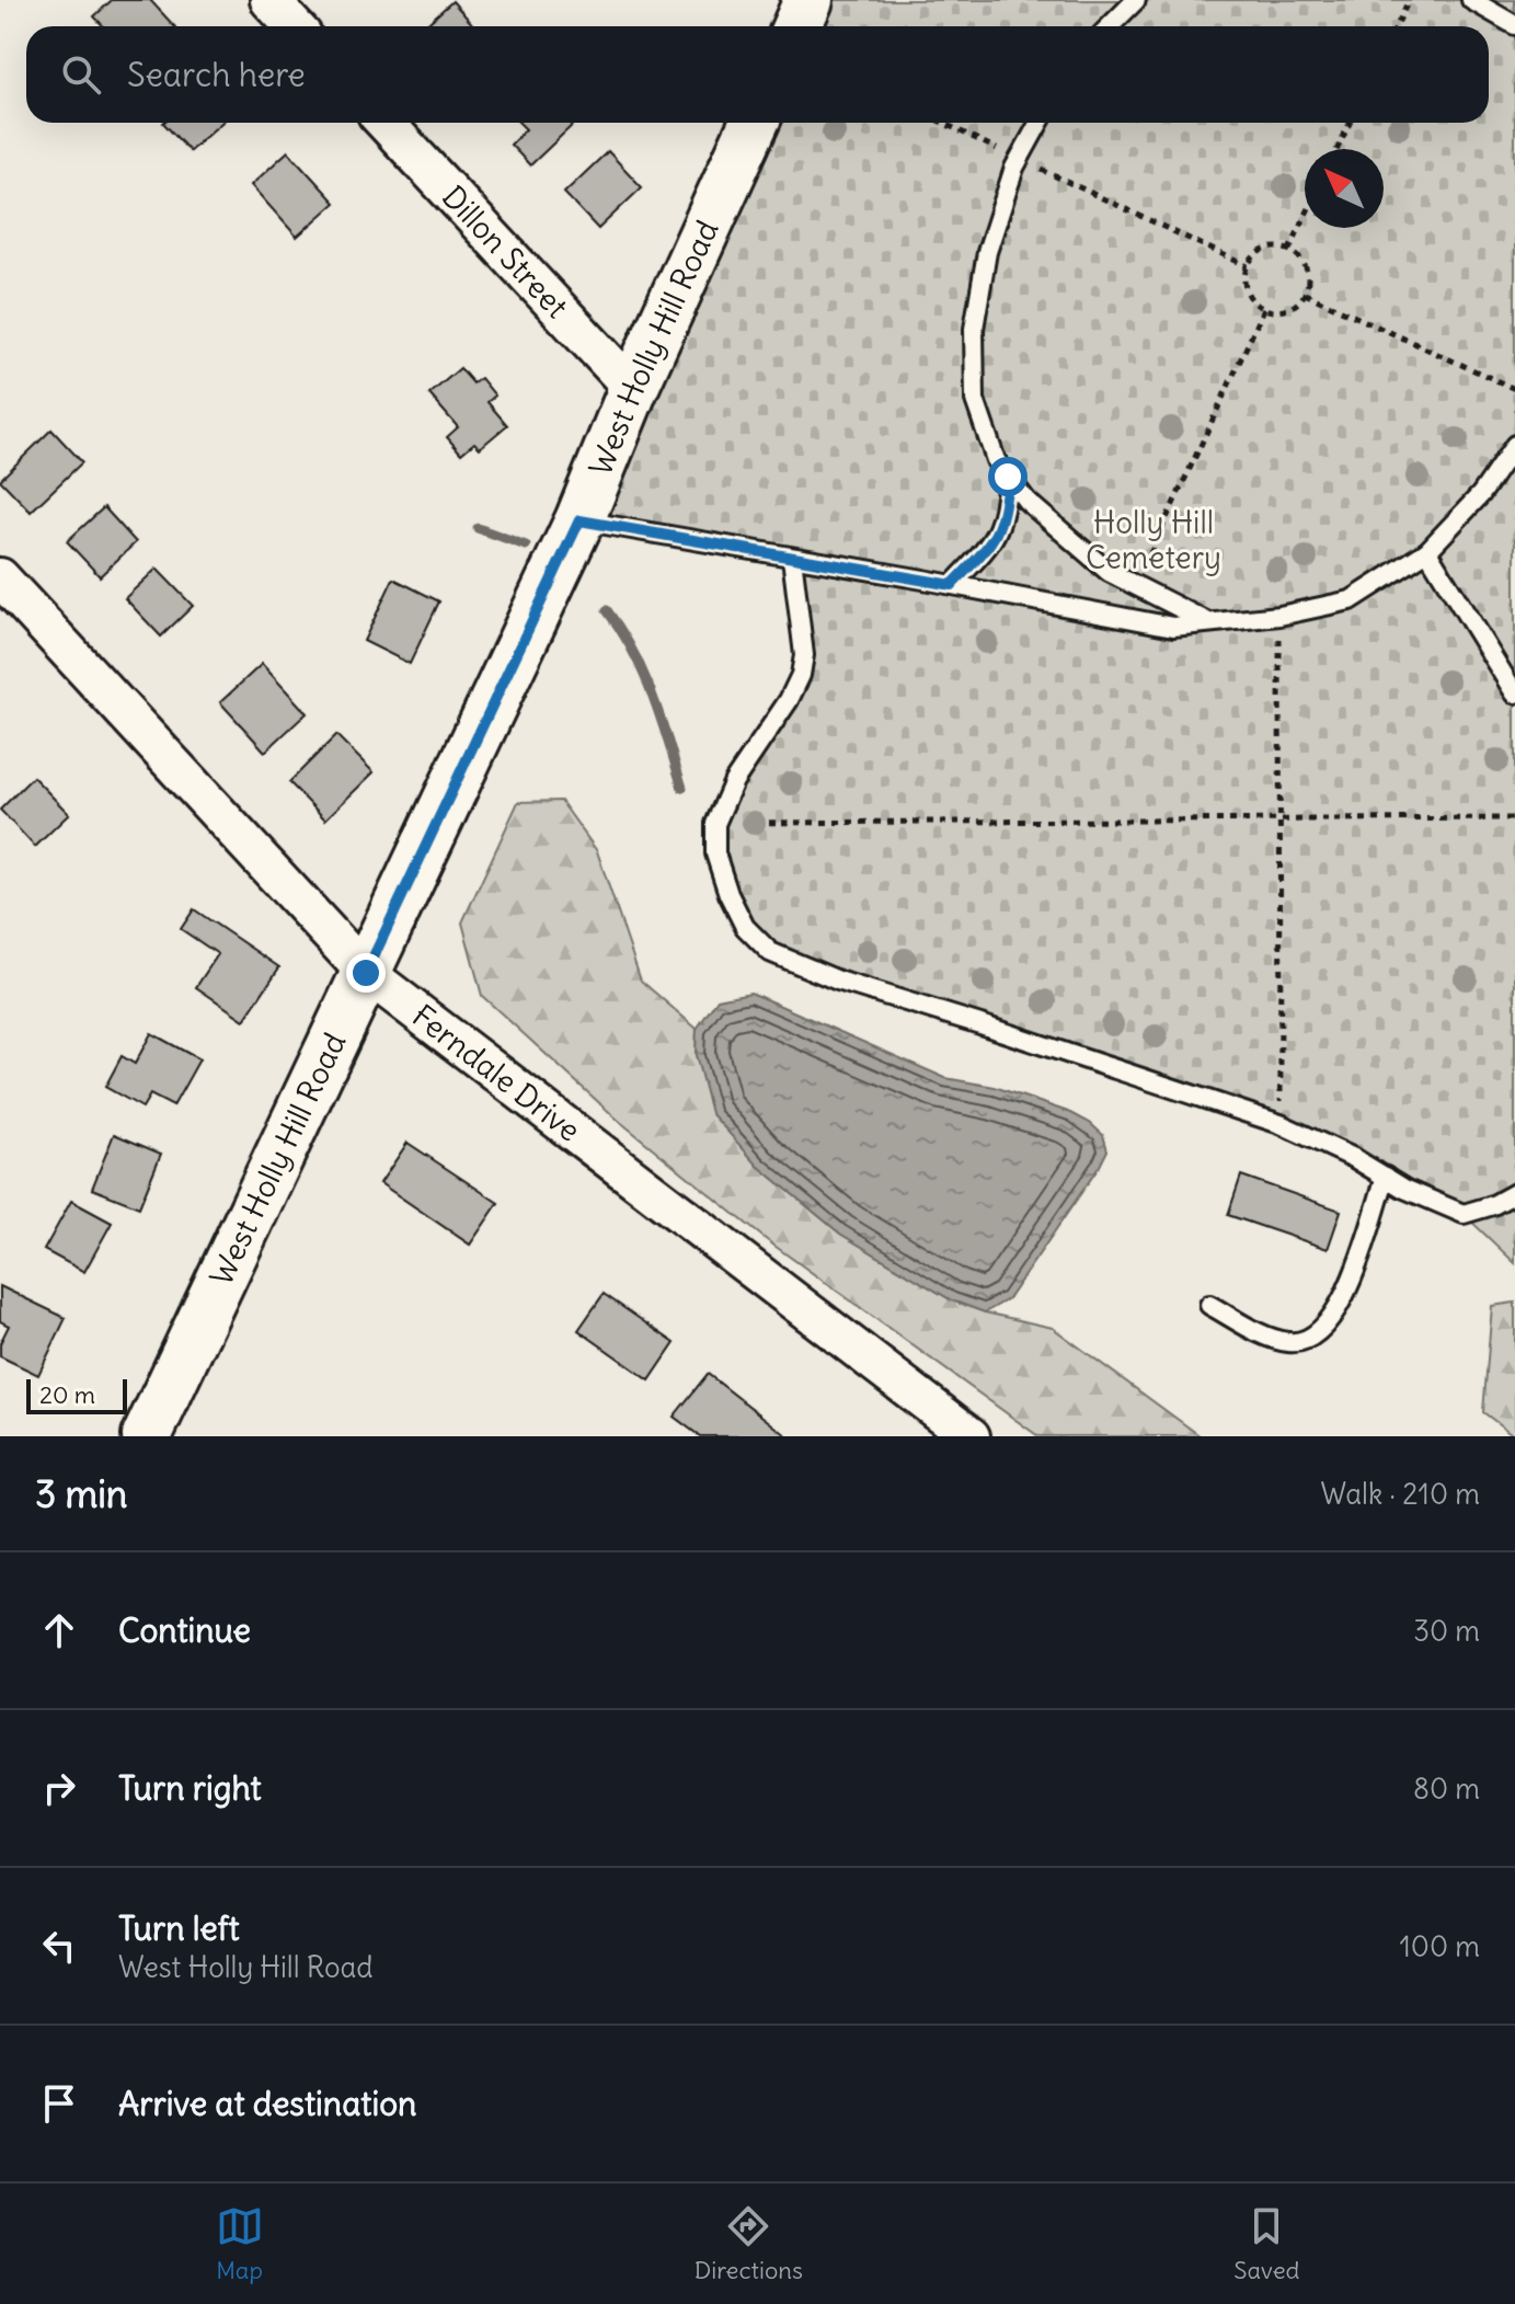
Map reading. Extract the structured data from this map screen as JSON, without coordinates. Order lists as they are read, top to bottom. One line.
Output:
{"streets":{"street":["Dillon Street","West Holly Hill Road","Ferndale Drive"]},"crossings":[["Dillon Street","West Holly Hill Road"],["West Holly Hill Road","Ferndale Drive"]],"parks":["Holly Hill Cemetery"],"scale_bar":"20 m","north":"top left","page":{"search":"Search here","scale":"20 m","heading":["3 min","Walk · 210 m"],"list":[["Continue","30 m"],["Turn right","80 m"],["Turn left","West Holly Hill Road","100 m"],"Arrive at destination"],"nav":["Map","Directions","Saved"]}}
